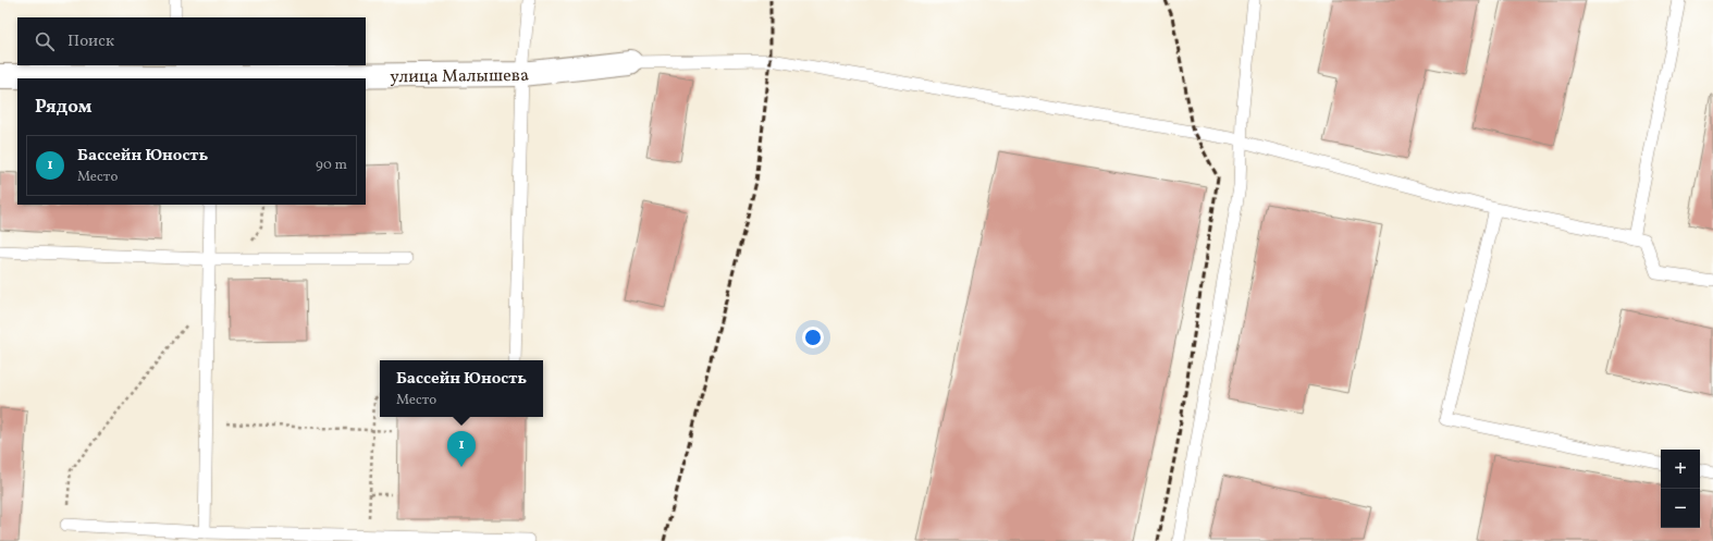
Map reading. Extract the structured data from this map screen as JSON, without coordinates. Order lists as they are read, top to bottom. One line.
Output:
{"streets":{"street":["улица Малышева"]},"page":{"search":"Поиск","heading":"Рядом","list":[{"mark":"1","name":"Бассейн Юность","note":"Место","value":"90 m"}],"popup":["Бассейн Юность","Место"],"pins":"1","map_buttons":["+","−"]}}
